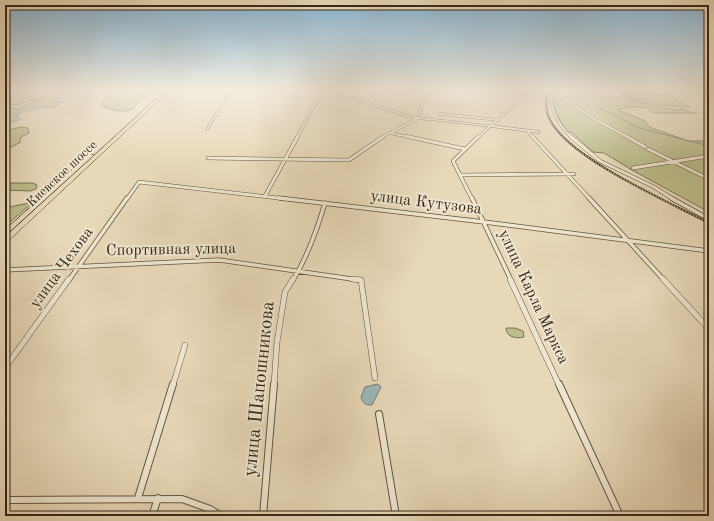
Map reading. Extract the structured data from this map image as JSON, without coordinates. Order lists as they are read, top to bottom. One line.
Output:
{"streets":{"highway":["Киевское шоссе"],"street":["улица Кутузова","Спортивная улица","улица Чехова","улица Карла Маркса","улица Шапошникова"]},"crossings":[["улица Кутузова","улица Чехова"],["улица Кутузова","улица Карла Маркса"],["улица Кутузова","улица Шапошникова"],["Спортивная улица","улица Чехова"],["Спортивная улица","улица Шапошникова"]]}
